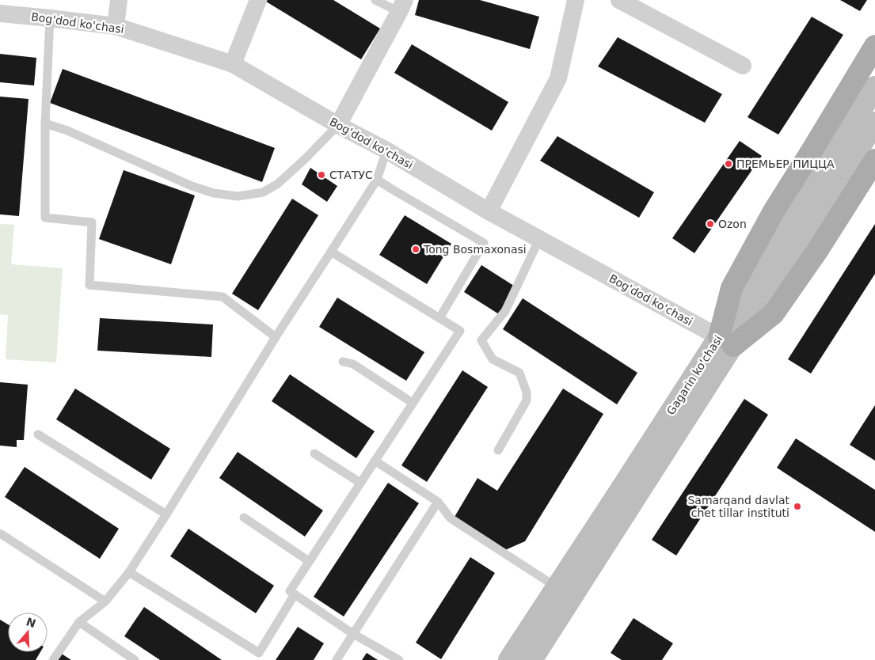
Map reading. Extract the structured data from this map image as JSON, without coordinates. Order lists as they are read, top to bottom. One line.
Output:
{"streets":{"main road":["Gagarin ko'chasi"],"street":["Bog'dod ko'chasi"]},"crossings":[["Bog'dod ko'chasi","Gagarin ko'chasi"]],"places":["ПРЕМЬЕР ПИЦЦА","СТАТУС","Ozon","Tong Bosmaxonasi","Samarqand davlat chet tillar instituti"],"north":"top"}
